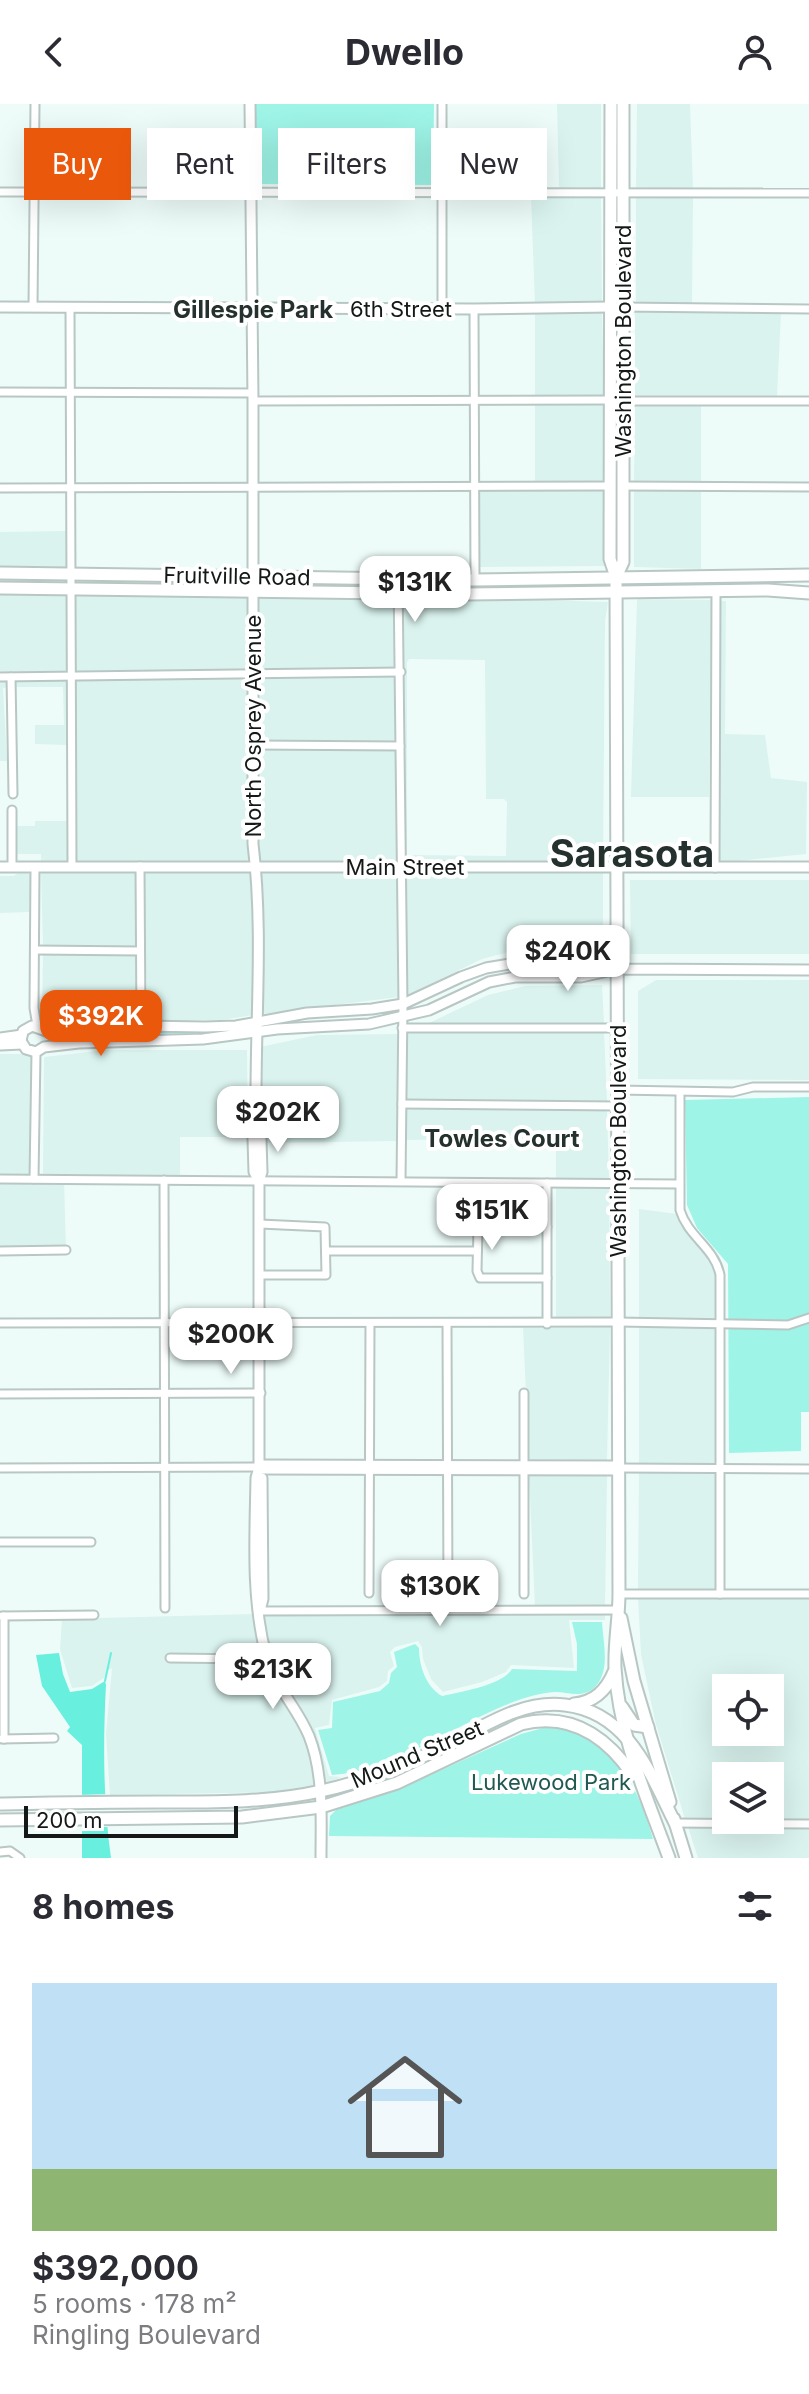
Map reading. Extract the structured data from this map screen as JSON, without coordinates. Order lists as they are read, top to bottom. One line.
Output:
{"streets":{"main road":["Washington Boulevard","Fruitville Road","Mound Street"],"street":["6th Street","North Osprey Avenue","Main Street"]},"crossings":[["6th Street","Washington Boulevard"],["6th Street","North Osprey Avenue"],["Washington Boulevard","Fruitville Road"],["Washington Boulevard","Main Street"],["Washington Boulevard","Mound Street"],["Fruitville Road","North Osprey Avenue"],["North Osprey Avenue","Main Street"],["North Osprey Avenue","Mound Street"]],"districts":["Gillespie Park","Sarasota","Towles Court"],"parks":["Lukewood Park"],"scale_bar":"200 m","page":{"header":"Dwello","chip":["Buy","Rent","Filters","New"],"price":["$131K","$240K","$392K","$202K","$151K","$200K","$130K","$213K"],"scale":"200 m","heading":"8 homes","list":[{"name":"$392,000","note":"5 rooms · 178 m² · Ringling Boulevard"}]}}
